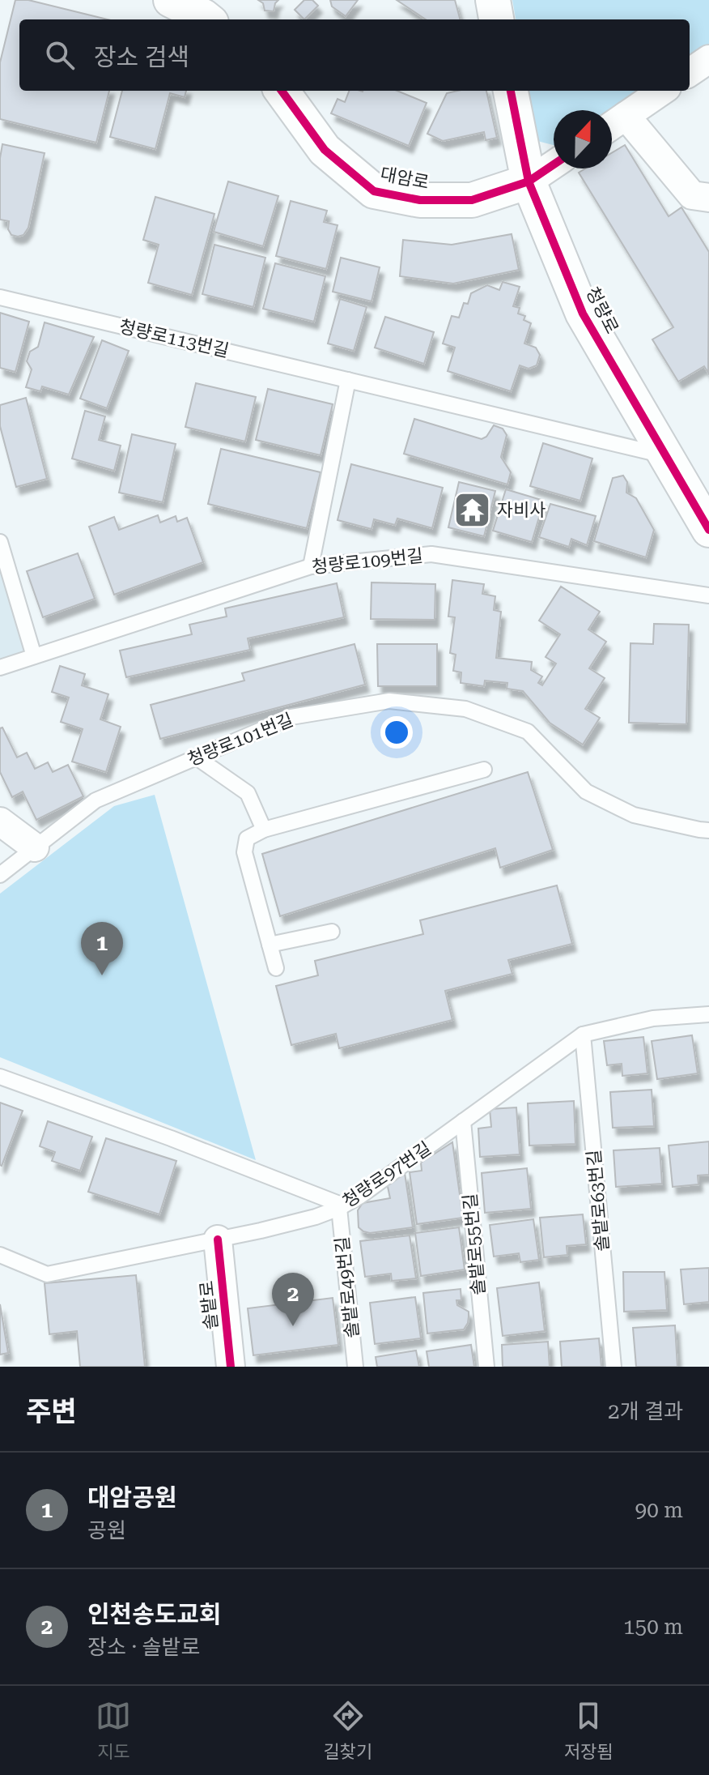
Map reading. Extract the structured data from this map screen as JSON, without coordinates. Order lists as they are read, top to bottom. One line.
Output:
{"streets":{"street":["대암로","청량로","솔밭로"],"lane":["청량로113번길","청량로109번길","청량로101번길","청량로97번길","솔밭로63번길","솔밭로55번길","솔밭로49번길"]},"crossings":[["대암로","청량로"],["청량로","청량로113번길"],["청량로97번길","솔밭로63번길"],["청량로97번길","솔밭로55번길"],["청량로97번길","솔밭로49번길"],["청량로97번길","솔밭로"]],"places":{"temple":["자비사"]},"north":"top","page":{"search":"장소 검색","pins":["1","2"],"heading":["주변","2개 결과"],"list":[{"mark":"1","name":"대암공원","note":"공원","value":"90 m"},{"mark":"2","name":"인천송도교회","note":"장소 · 솔밭로","value":"150 m"}],"nav":["지도","길찾기","저장됨"]}}
